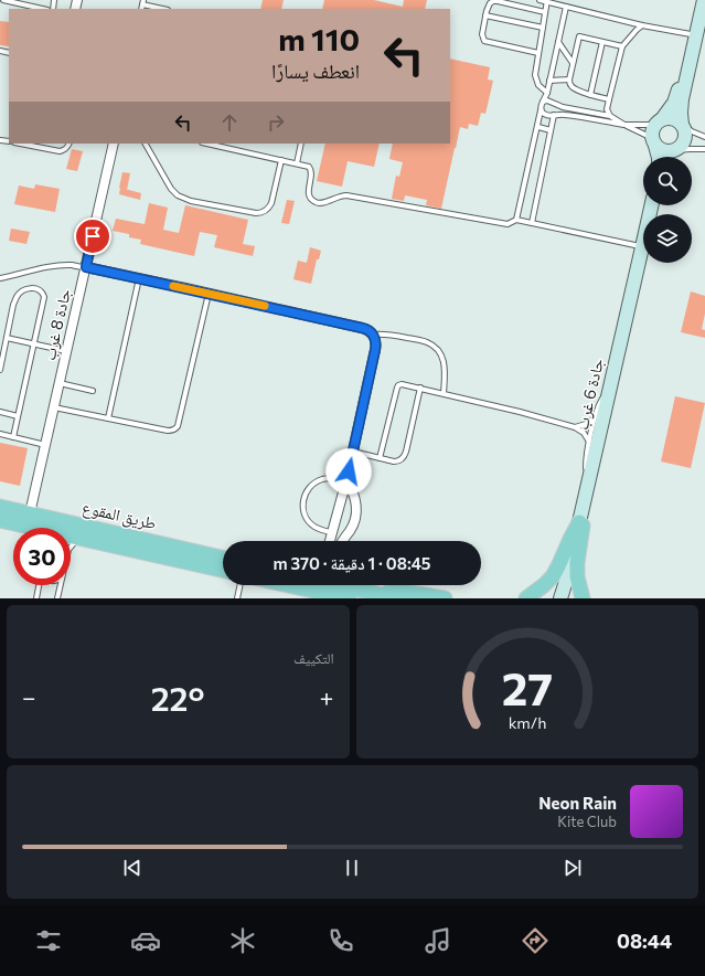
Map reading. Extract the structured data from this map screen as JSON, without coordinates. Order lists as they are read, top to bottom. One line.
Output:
{"streets":{"main road":["جادة 6 غرب","طريق المقوع"],"street":["جادة 8 غرب"]},"crossings":[["جادة 8 غرب","طريق المقوع"]],"page":{"turn":["110 m","انعطف يسارًا"],"limit":"30","trip":"08:45 · 1 دقيقة · 370 m","tile":"التكييف","heat":["−","22°","+"],"song":["Neon Rain","Kite Club"],"tabs":"08:44","gauge":["27","km/h"]}}
